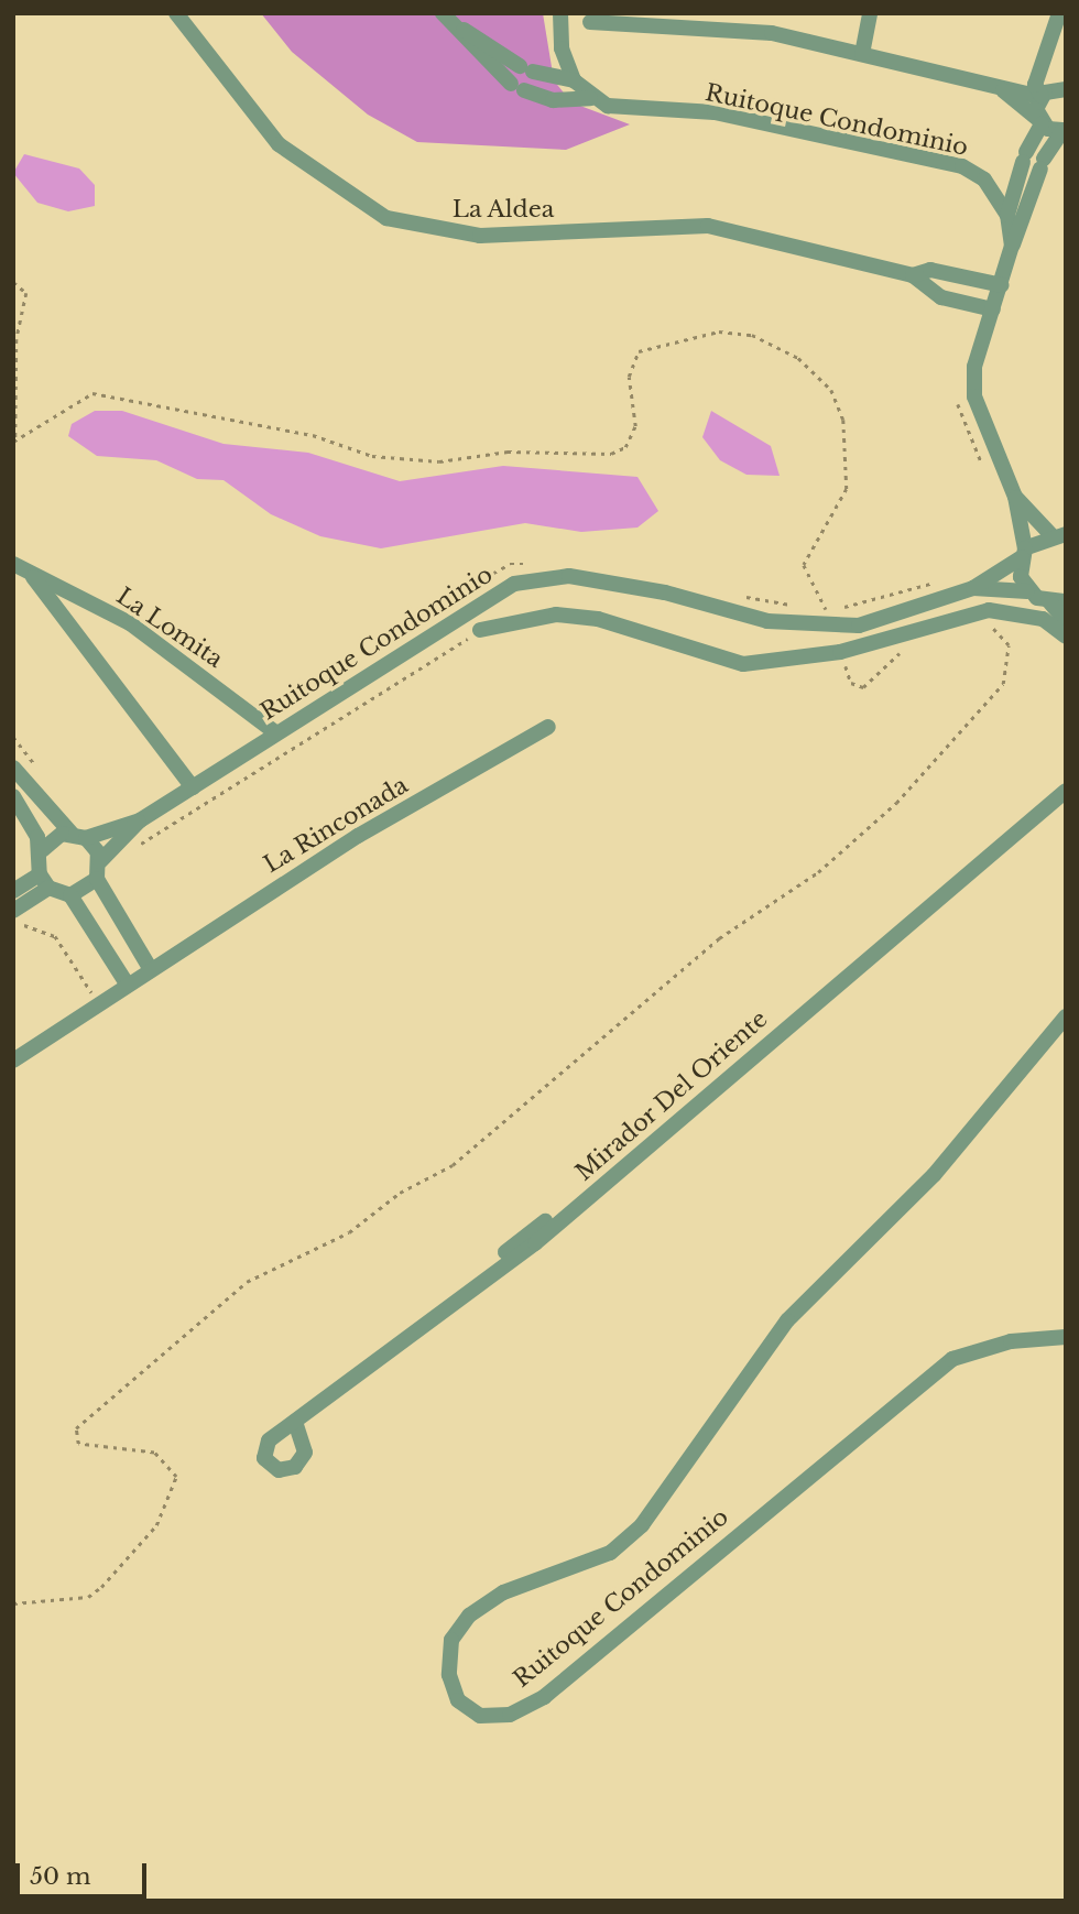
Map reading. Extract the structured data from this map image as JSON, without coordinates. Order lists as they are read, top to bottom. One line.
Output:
{"streets":{"street":["Ruitoque Condominio","La Aldea","La Lomita","La Rinconada","Mirador Del Oriente"]},"crossings":[["Ruitoque Condominio","La Aldea"],["Ruitoque Condominio","La Lomita"]],"scale_bar":"50 m"}
